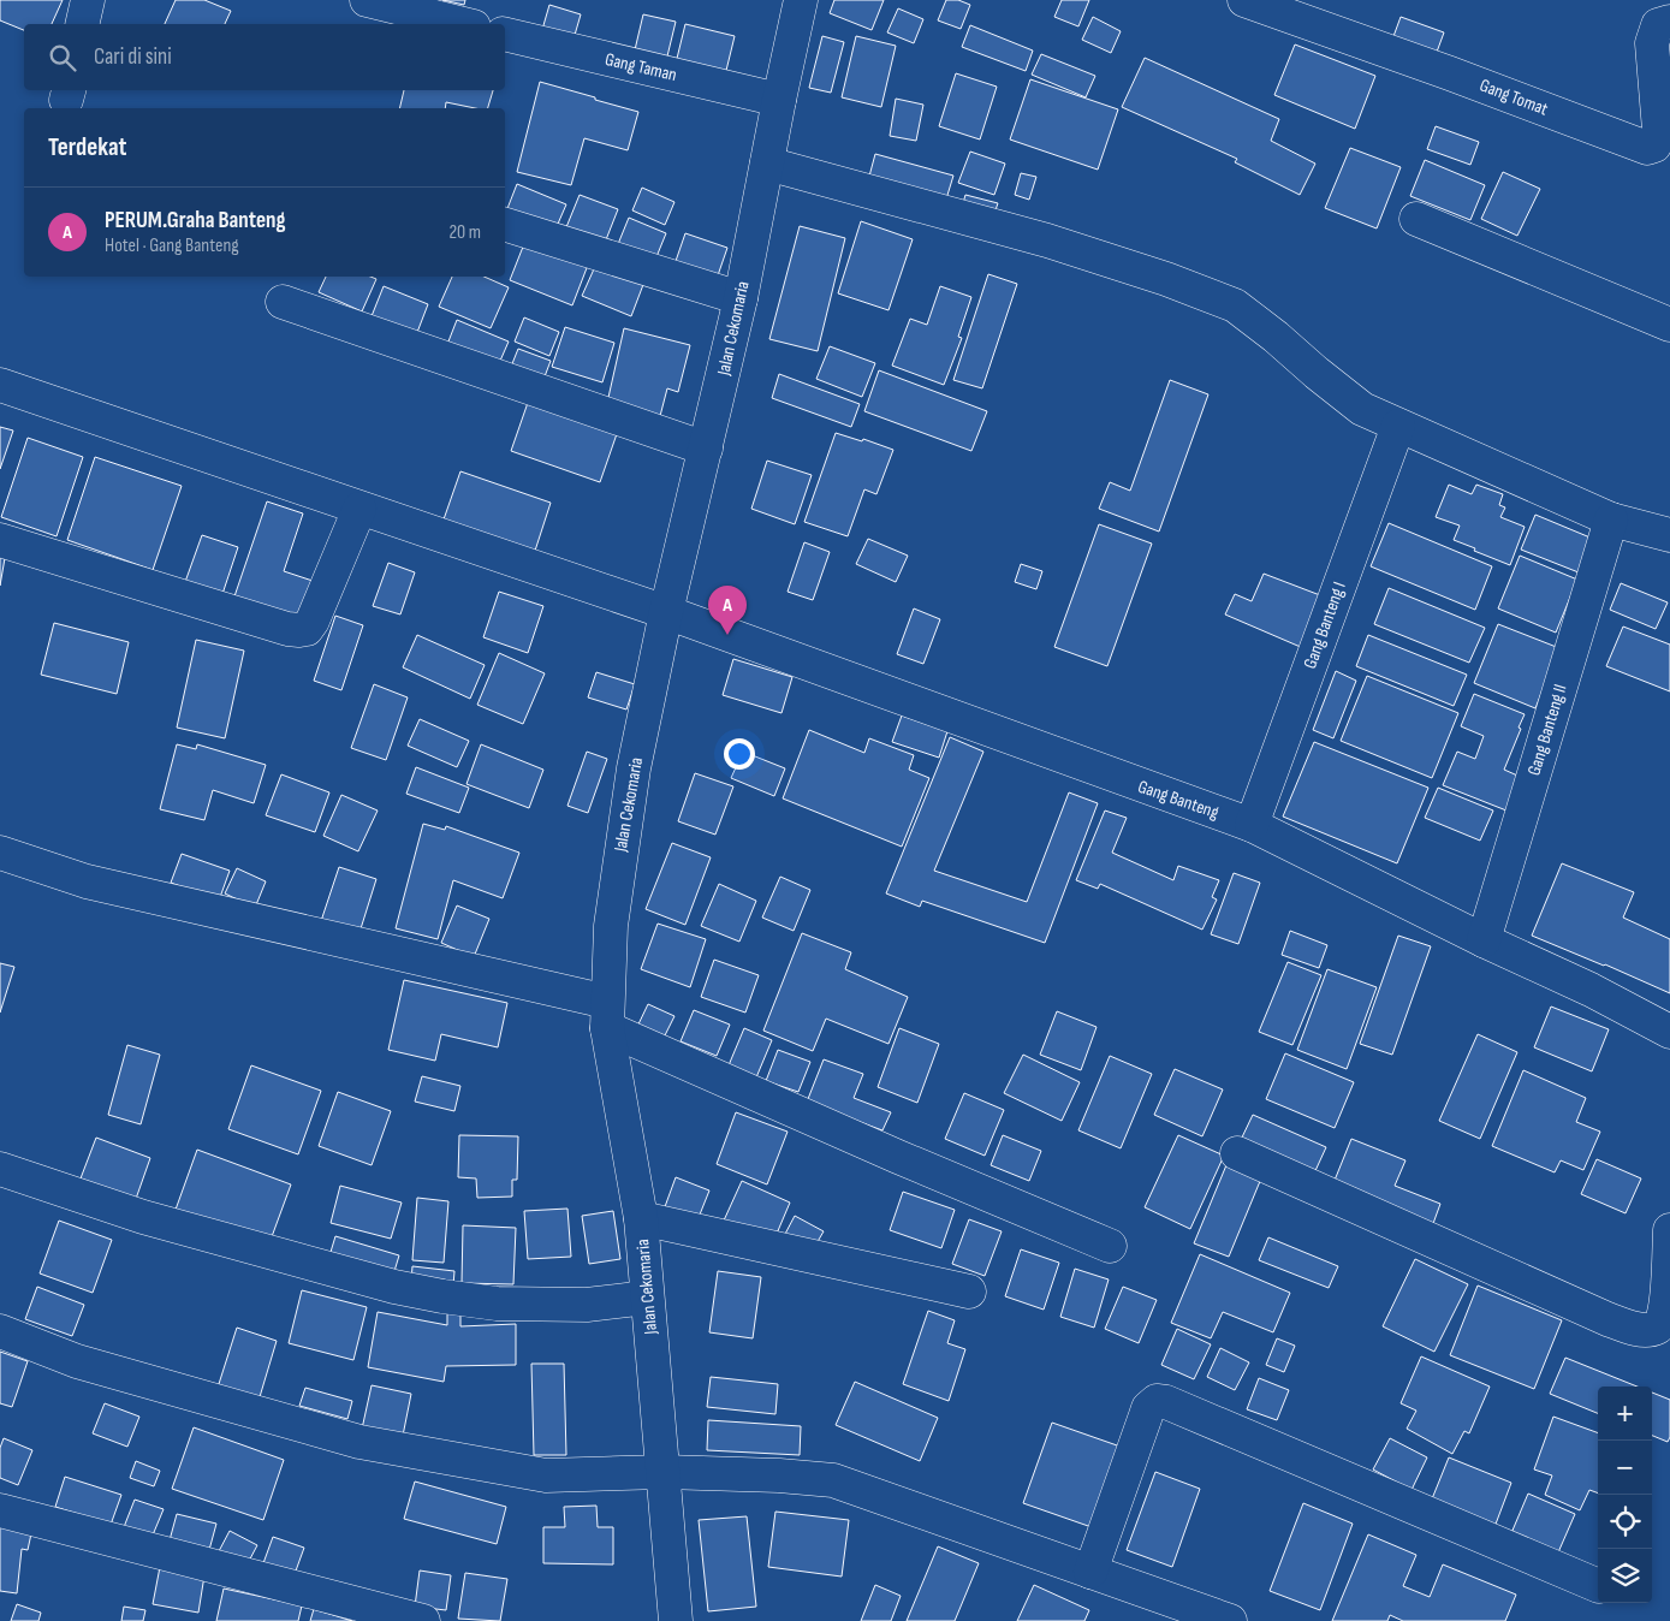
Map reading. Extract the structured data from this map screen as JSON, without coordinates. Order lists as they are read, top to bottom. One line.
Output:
{"streets":{"street":["Gang Taman","Gang Tomat","Jalan Cekomaria","Gang Banteng I","Gang Banteng II","Gang Banteng"]},"crossings":[["Gang Taman","Jalan Cekomaria"],["Jalan Cekomaria","Gang Banteng"],["Gang Banteng I","Gang Banteng"],["Gang Banteng II","Gang Banteng"]],"page":{"search":"Cari di sini","heading":"Terdekat","list":[{"mark":"A","name":"PERUM.Graha Banteng","note":"Hotel · Gang Banteng","value":"20 m"}],"pins":"A","map_buttons":["+","−"]}}
